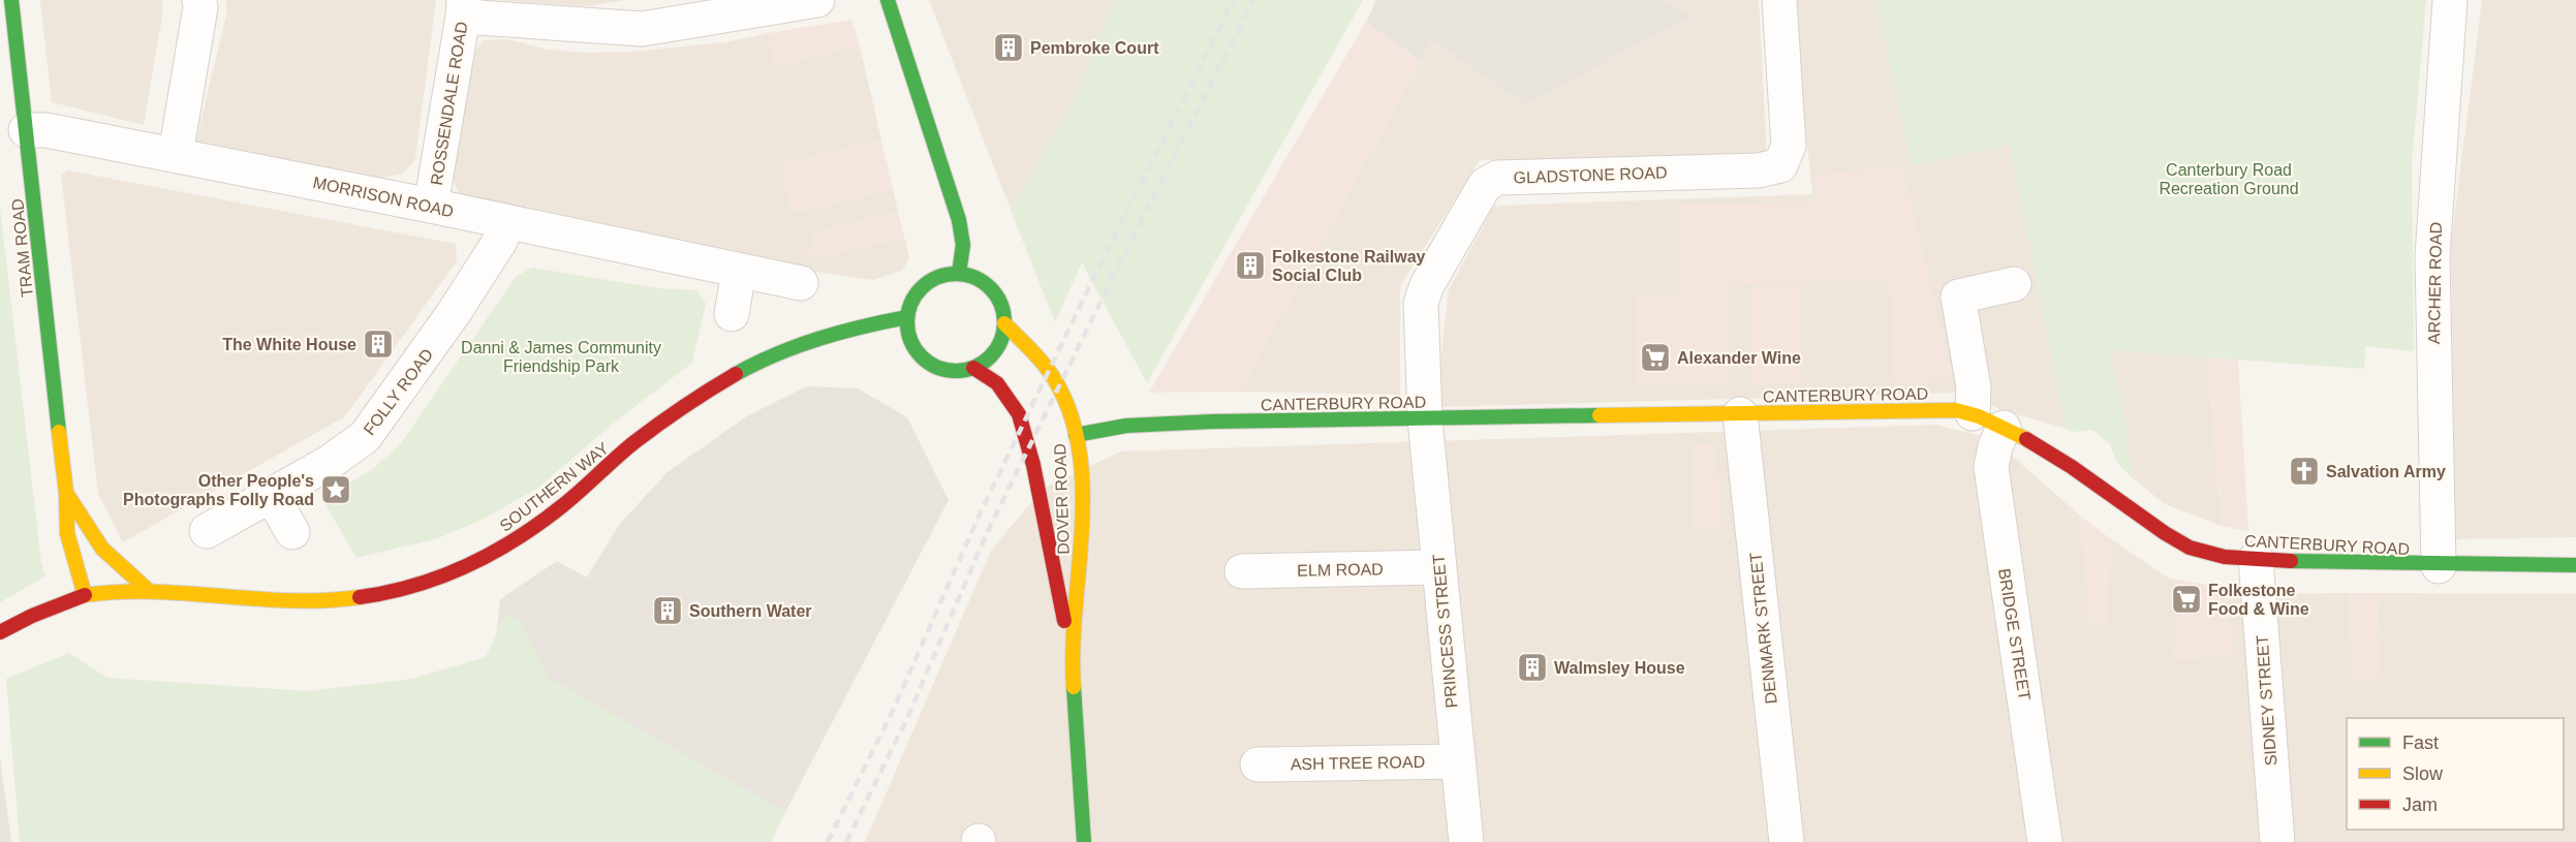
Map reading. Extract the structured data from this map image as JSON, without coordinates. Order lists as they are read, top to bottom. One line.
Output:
{"streets":{"main road":["TRAM ROAD","CANTERBURY ROAD","SOUTHERN WAY","DOVER ROAD"],"street":["ROSSENDALE ROAD","GLADSTONE ROAD","MORRISON ROAD","ARCHER ROAD","FOLLY ROAD","ELM ROAD","DENMARK STREET","PRINCESS STREET","BRIDGE STREET","SIDNEY STREET","ASH TREE ROAD"]},"crossings":[["ROSSENDALE ROAD","MORRISON ROAD"],["GLADSTONE ROAD","CANTERBURY ROAD"],["GLADSTONE ROAD","PRINCESS STREET"],["MORRISON ROAD","TRAM ROAD"],["MORRISON ROAD","FOLLY ROAD"],["TRAM ROAD","SOUTHERN WAY"],["ARCHER ROAD","CANTERBURY ROAD"],["CANTERBURY ROAD","DOVER ROAD"],["CANTERBURY ROAD","DENMARK STREET"],["CANTERBURY ROAD","PRINCESS STREET"],["CANTERBURY ROAD","BRIDGE STREET"],["CANTERBURY ROAD","SIDNEY STREET"],["SOUTHERN WAY","DOVER ROAD"],["ELM ROAD","PRINCESS STREET"],["PRINCESS STREET","ASH TREE ROAD"]],"parks":["Canterbury Road Recreation Ground","Danni & James Community Friendship Park"],"places":{"building":["Pembroke Court","Folkestone Railway Social Club","The White House","Southern Water","Walmsley House"],"supermarket":["Alexander Wine","Folkestone Food & Wine"],"church":["Salvation Army"],"place":["Other People's Photographs Folly Road"]},"legend":["Fast","Slow","Jam"]}
